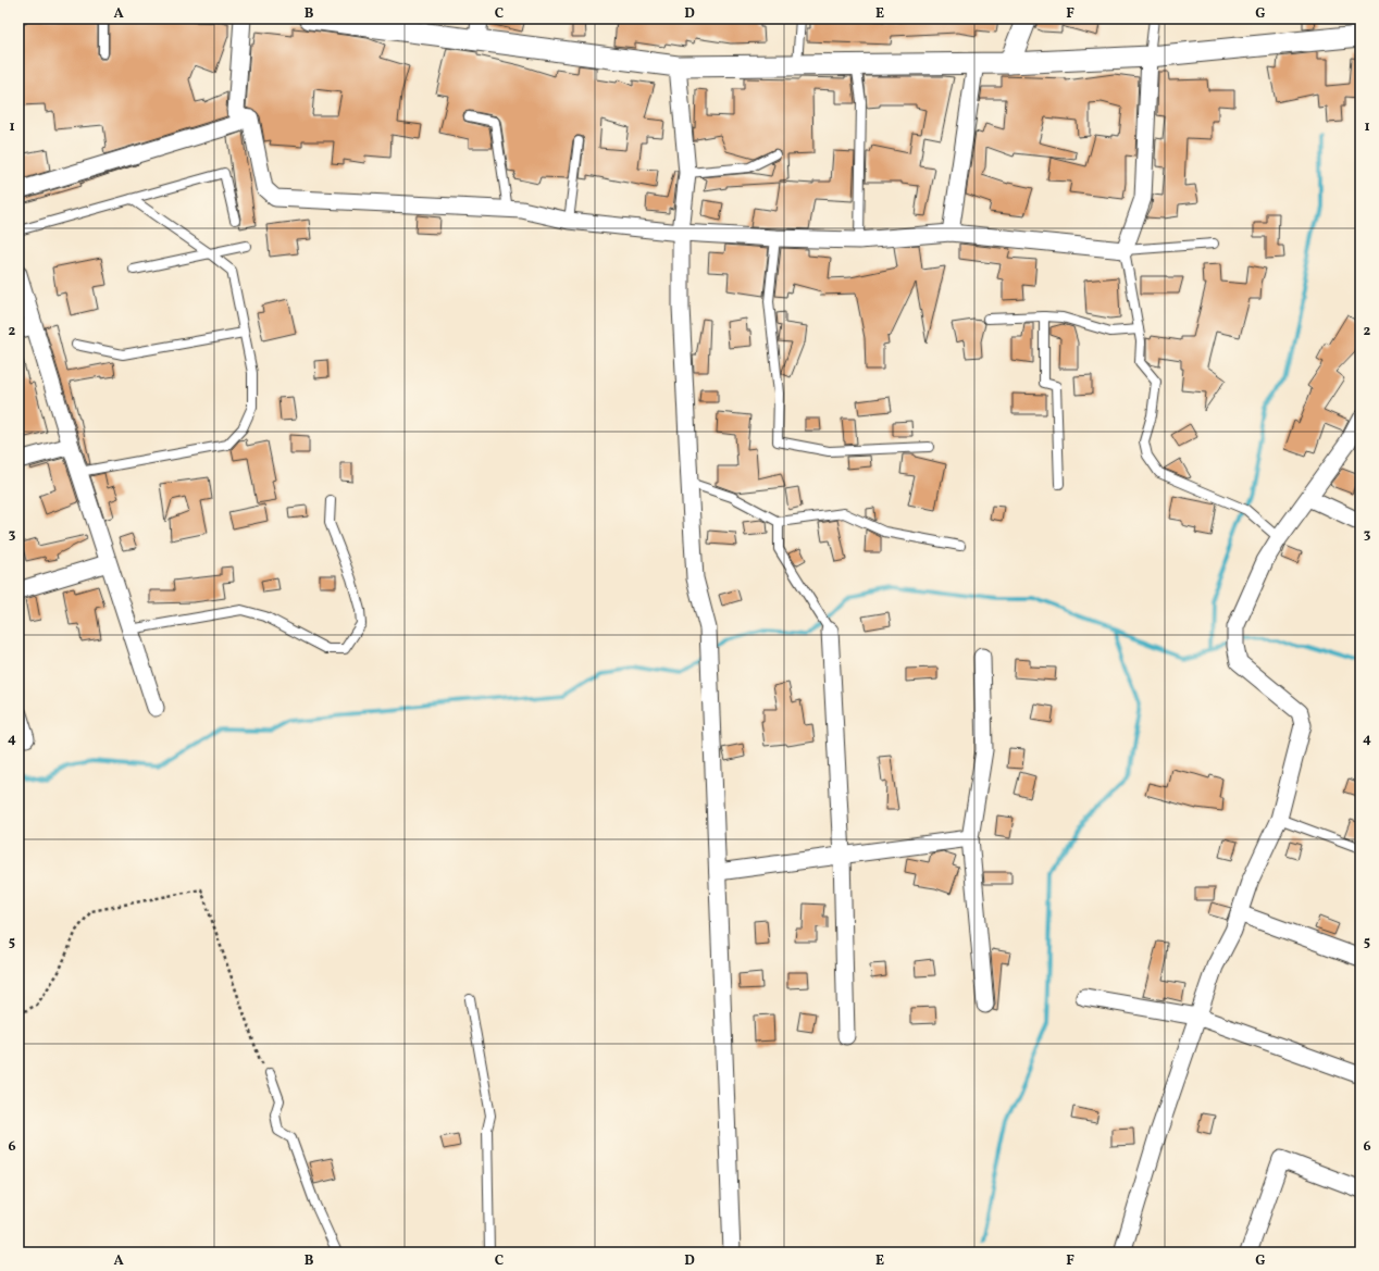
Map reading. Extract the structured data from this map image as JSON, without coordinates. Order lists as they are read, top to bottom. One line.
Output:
{"grid":{"columns":["A","B","C","D","E","F","G"],"rows":["1","2","3","4","5","6"]}}
